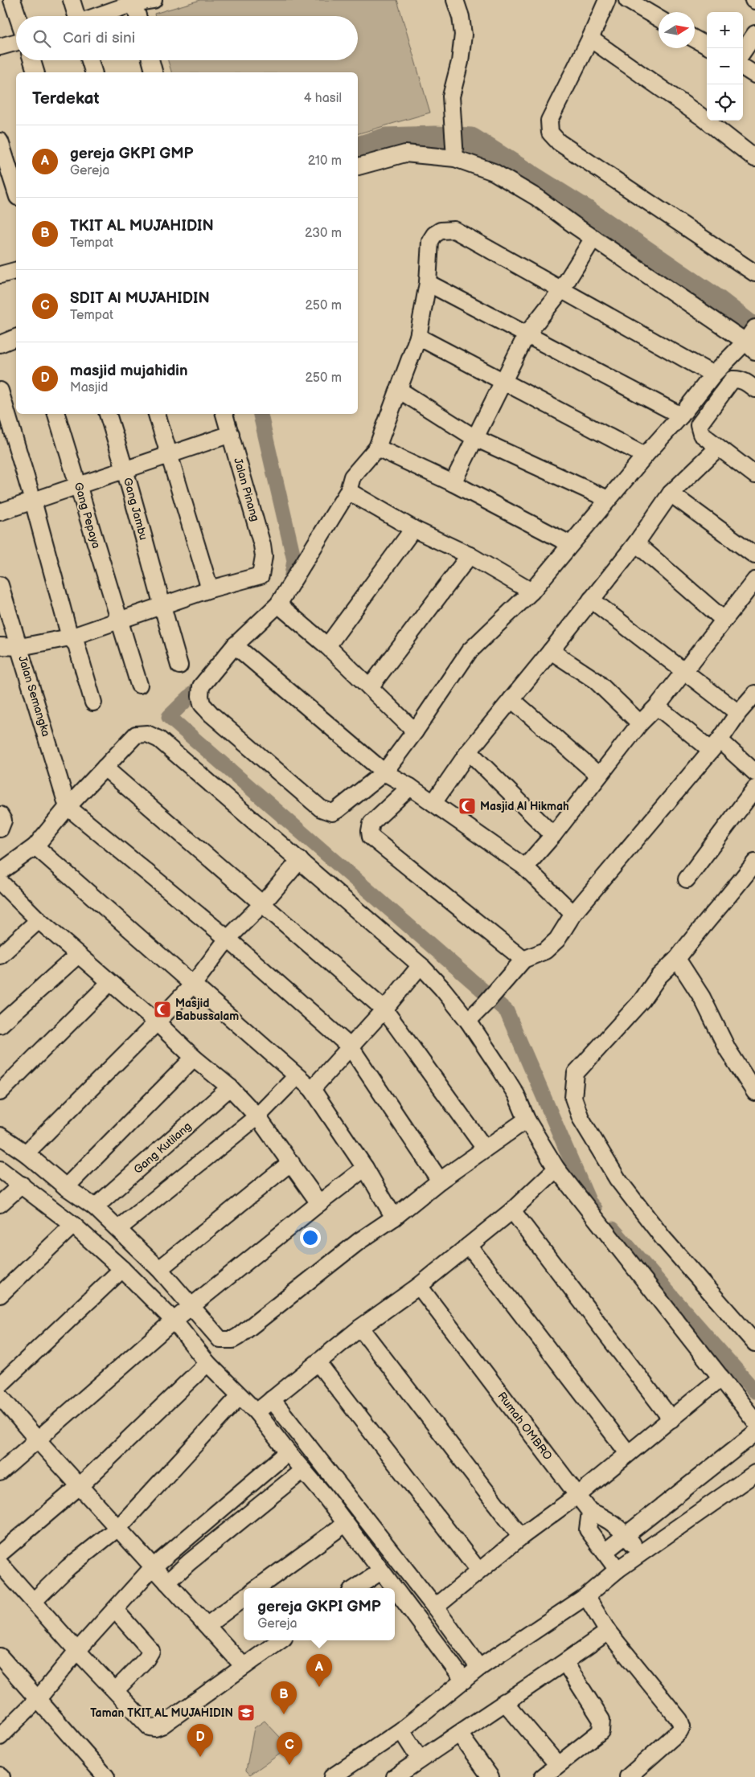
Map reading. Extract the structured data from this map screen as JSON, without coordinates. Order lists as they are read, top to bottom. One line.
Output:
{"streets":{"street":["Jalan Pinang","Gang Jambu","Gang Pepaya","Jalan Semangka","Gang Kutilang","Rumah OMBRO"]},"places":{"mosque":["Masjid Al Hikmah","Masjid Babussalam"],"school or university":["Taman TKIT AL MUJAHIDIN"]},"north":"right","page":{"map_buttons":["+","−"],"search":"Cari di sini","heading":["Terdekat","4 hasil"],"list":[{"mark":"A","name":"gereja GKPI GMP","note":"Gereja","value":"210 m"},{"mark":"B","name":"TKIT AL MUJAHIDIN","note":"Tempat","value":"230 m"},{"mark":"C","name":"SDIT Al MUJAHIDIN","note":"Tempat","value":"250 m"},{"mark":"D","name":"masjid mujahidin","note":"Masjid","value":"250 m"}],"popup":["gereja GKPI GMP","Gereja"],"pins":["A","B","D","C"]}}
